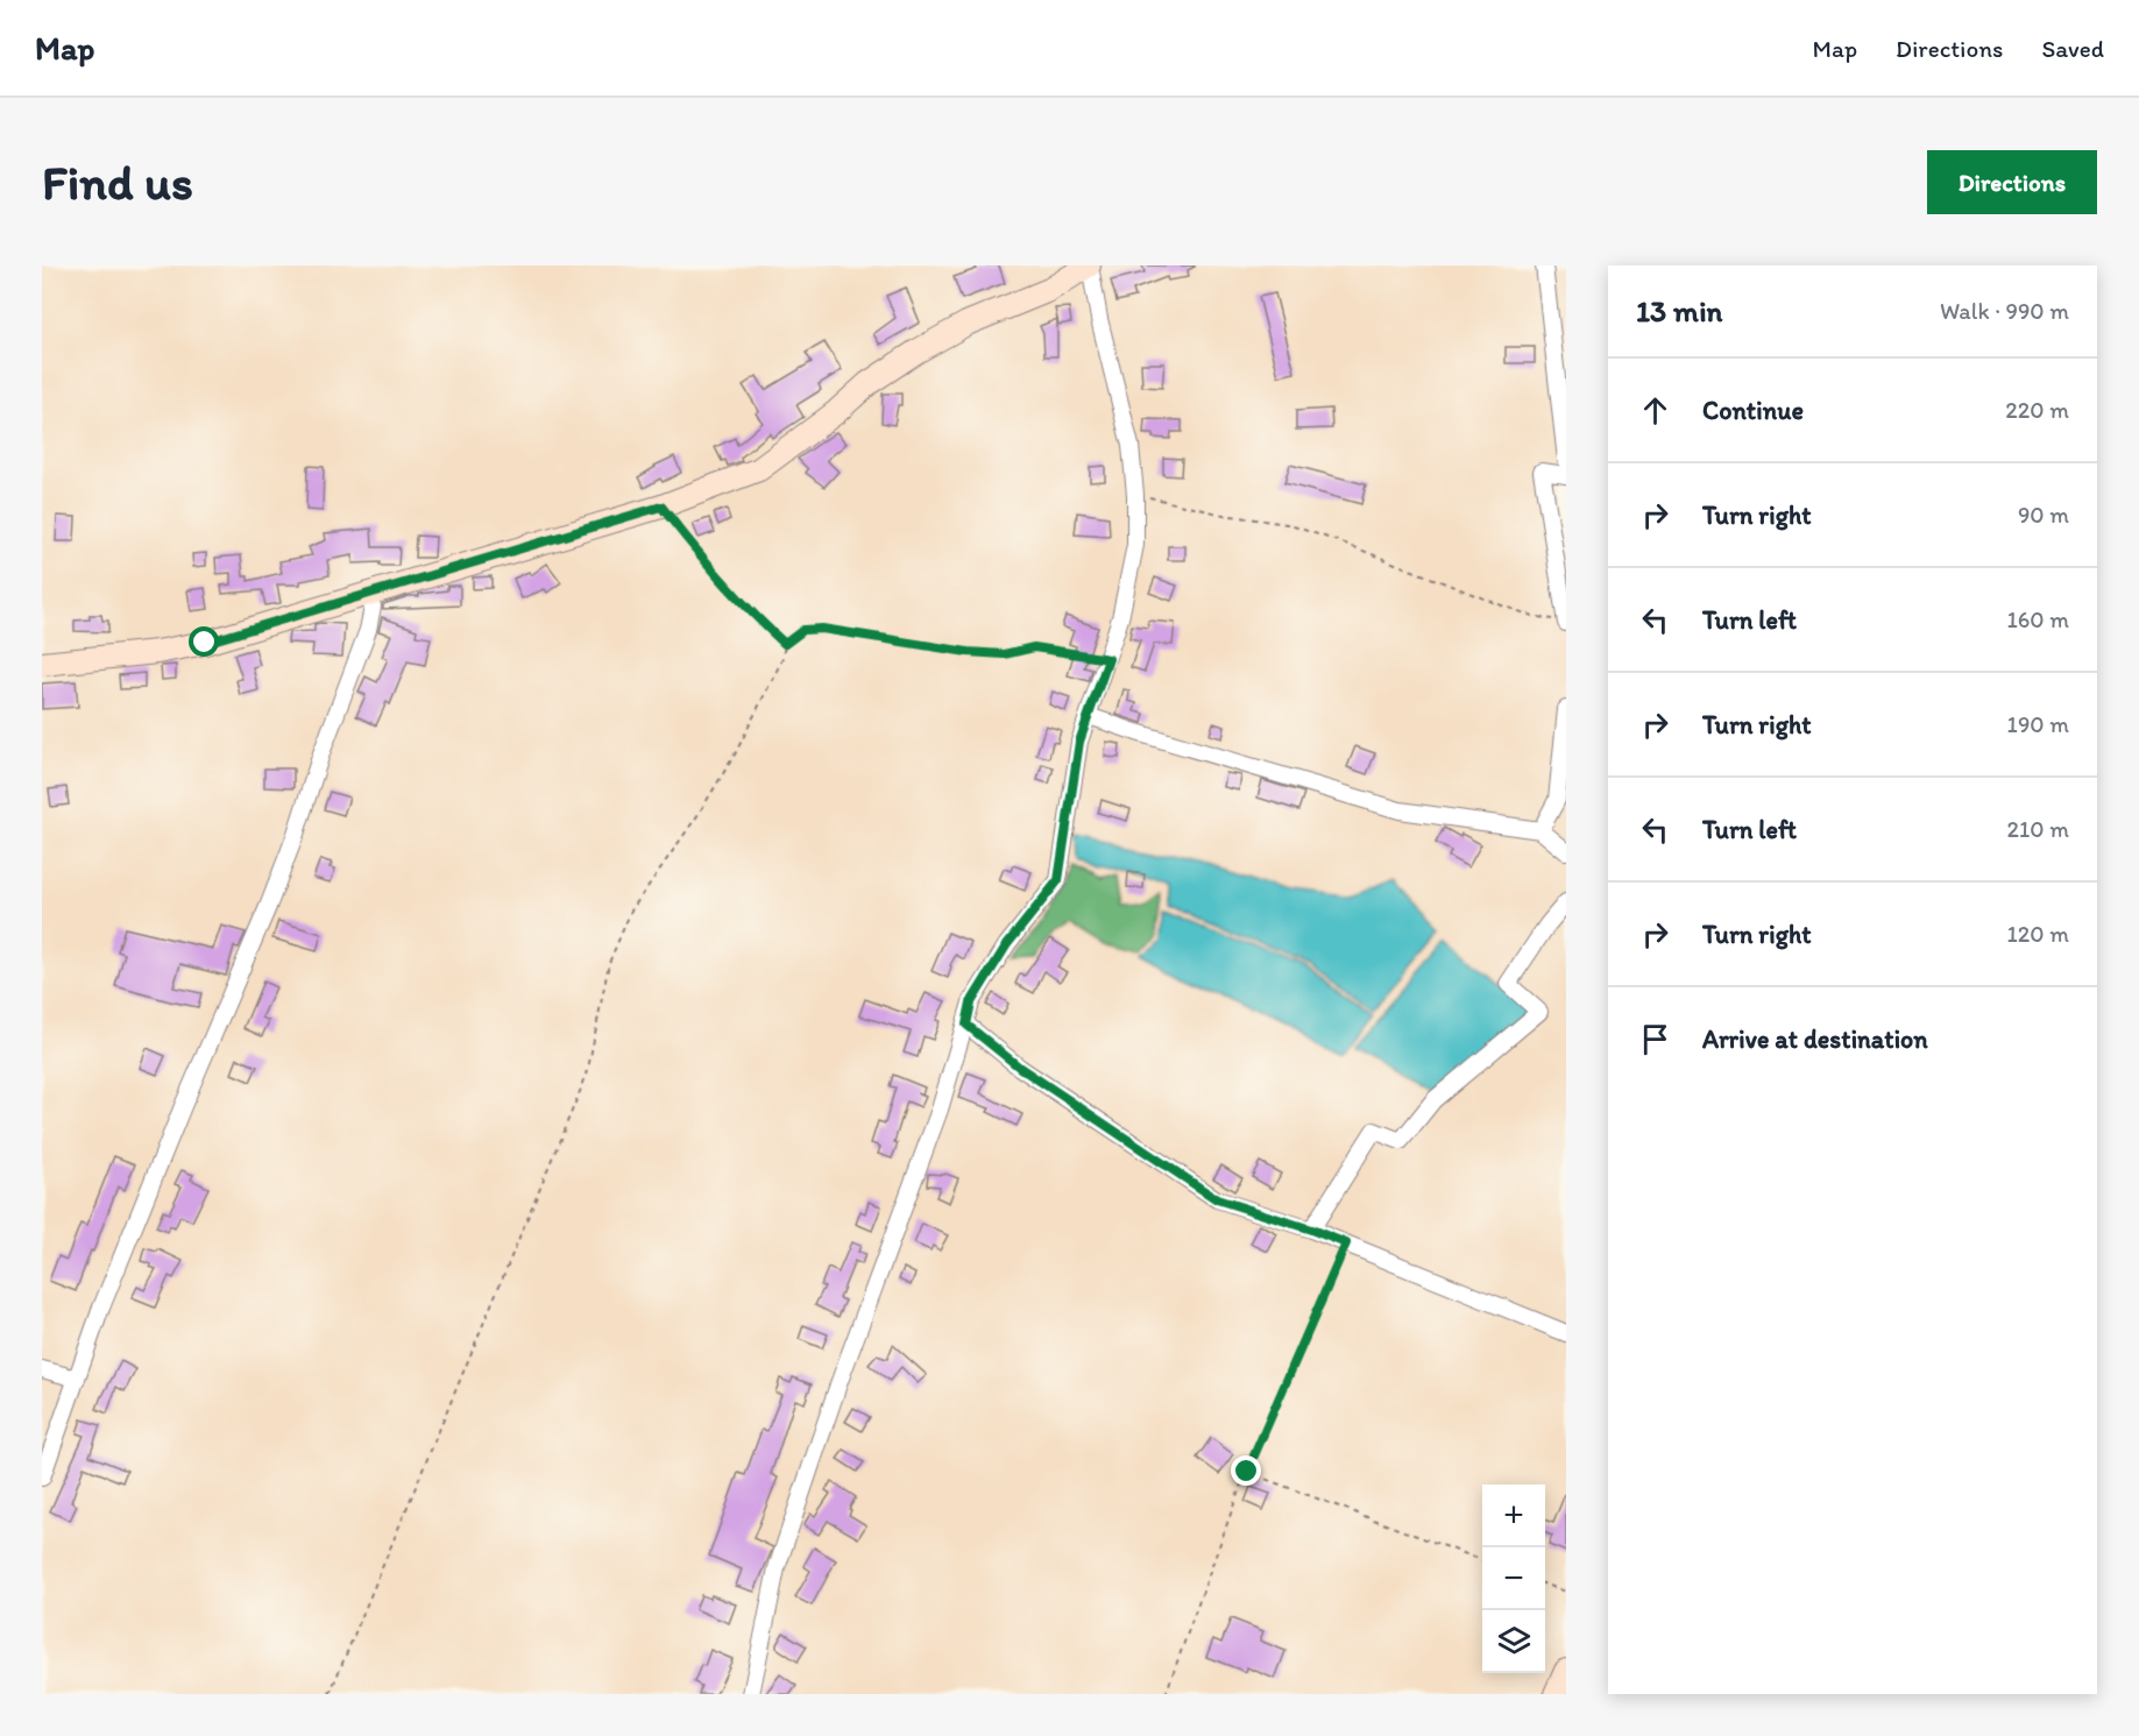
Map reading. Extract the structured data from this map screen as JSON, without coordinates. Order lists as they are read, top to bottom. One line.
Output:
{"page":{"header":"Map","nav":["Map","Directions","Saved"],"buttons":"Directions","title":"Find us","heading":["13 min","Walk · 990 m"],"list":[["Continue","220 m"],["Turn right","90 m"],["Turn left","160 m"],["Turn right","190 m"],["Turn left","210 m"],["Turn right","120 m"],"Arrive at destination"],"map_buttons":["+","−"]}}
